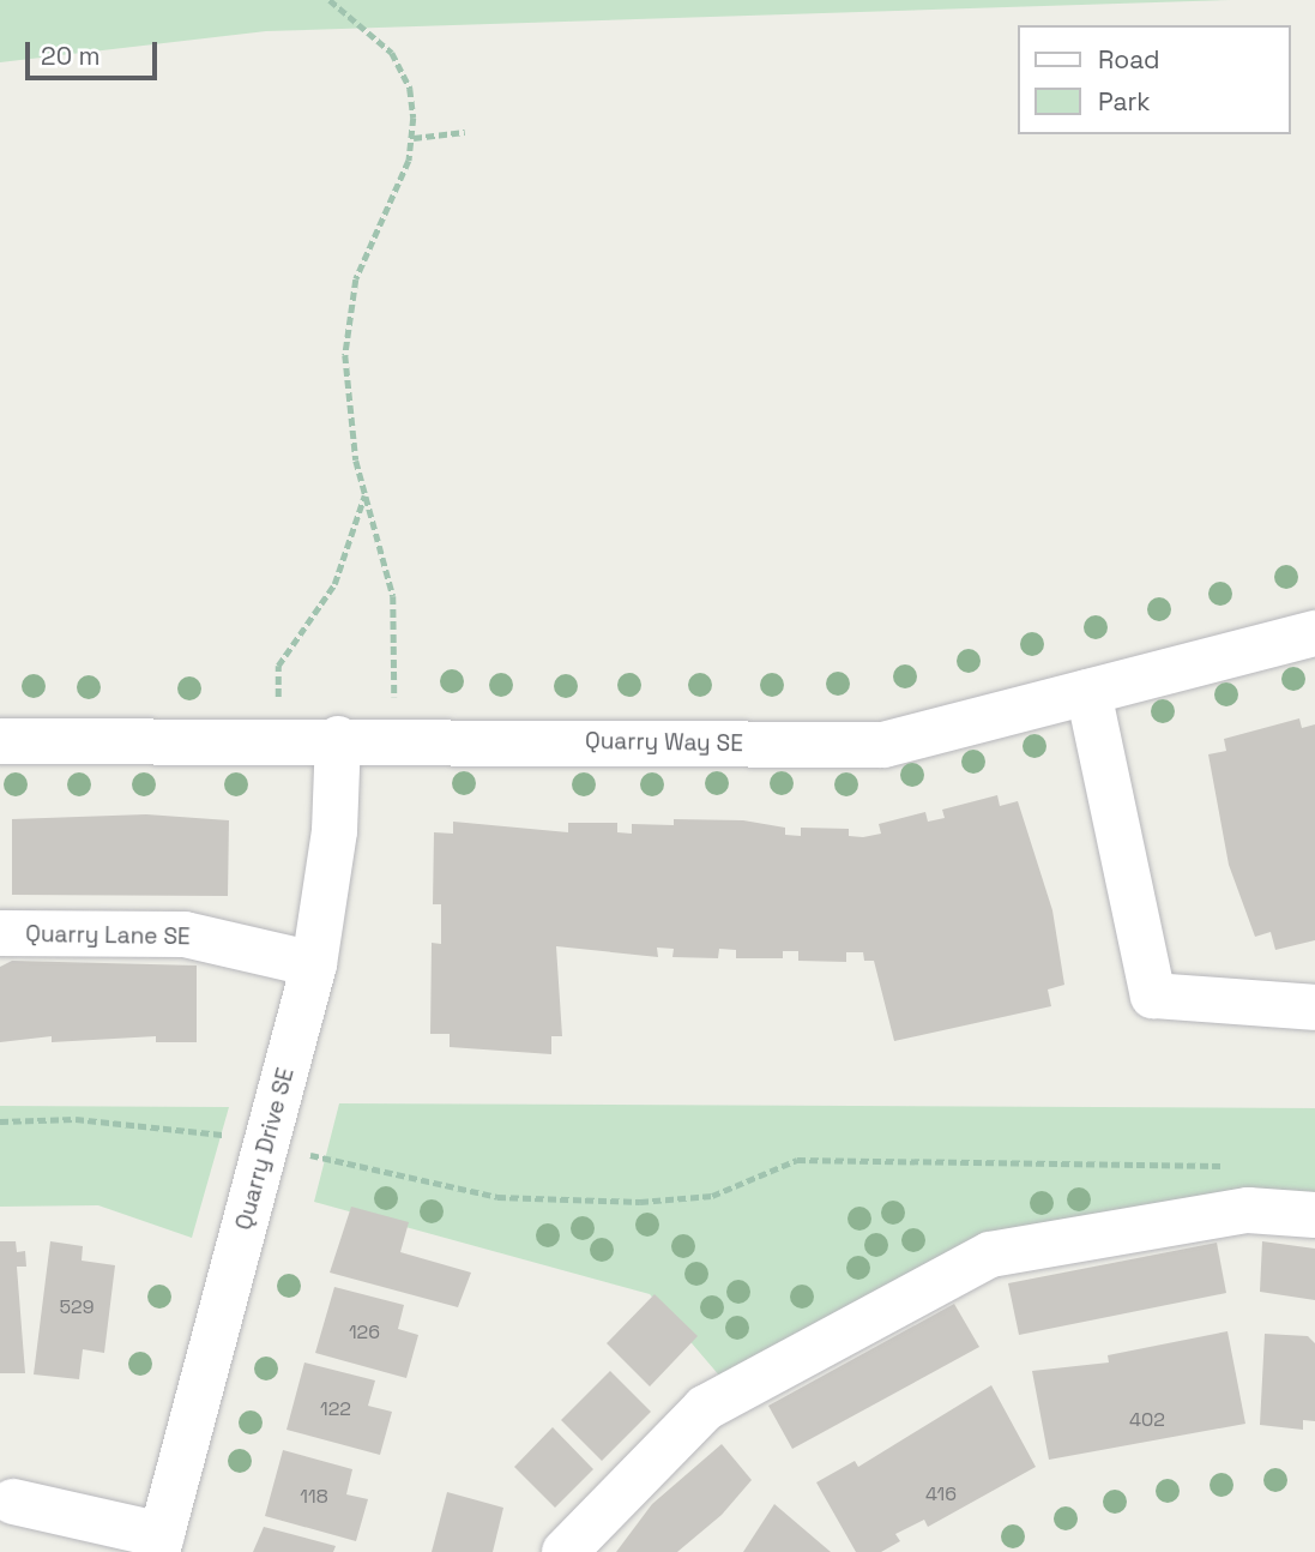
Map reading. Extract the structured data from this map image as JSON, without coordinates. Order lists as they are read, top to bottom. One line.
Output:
{"streets":{"street":["Quarry Way SE","Quarry Lane SE","Quarry Drive SE"]},"crossings":[["Quarry Way SE","Quarry Drive SE"],["Quarry Lane SE","Quarry Drive SE"]],"house_numbers":["529","126","122","402","416","118"],"legend":["Road","Park"],"scale_bar":"20 m"}
